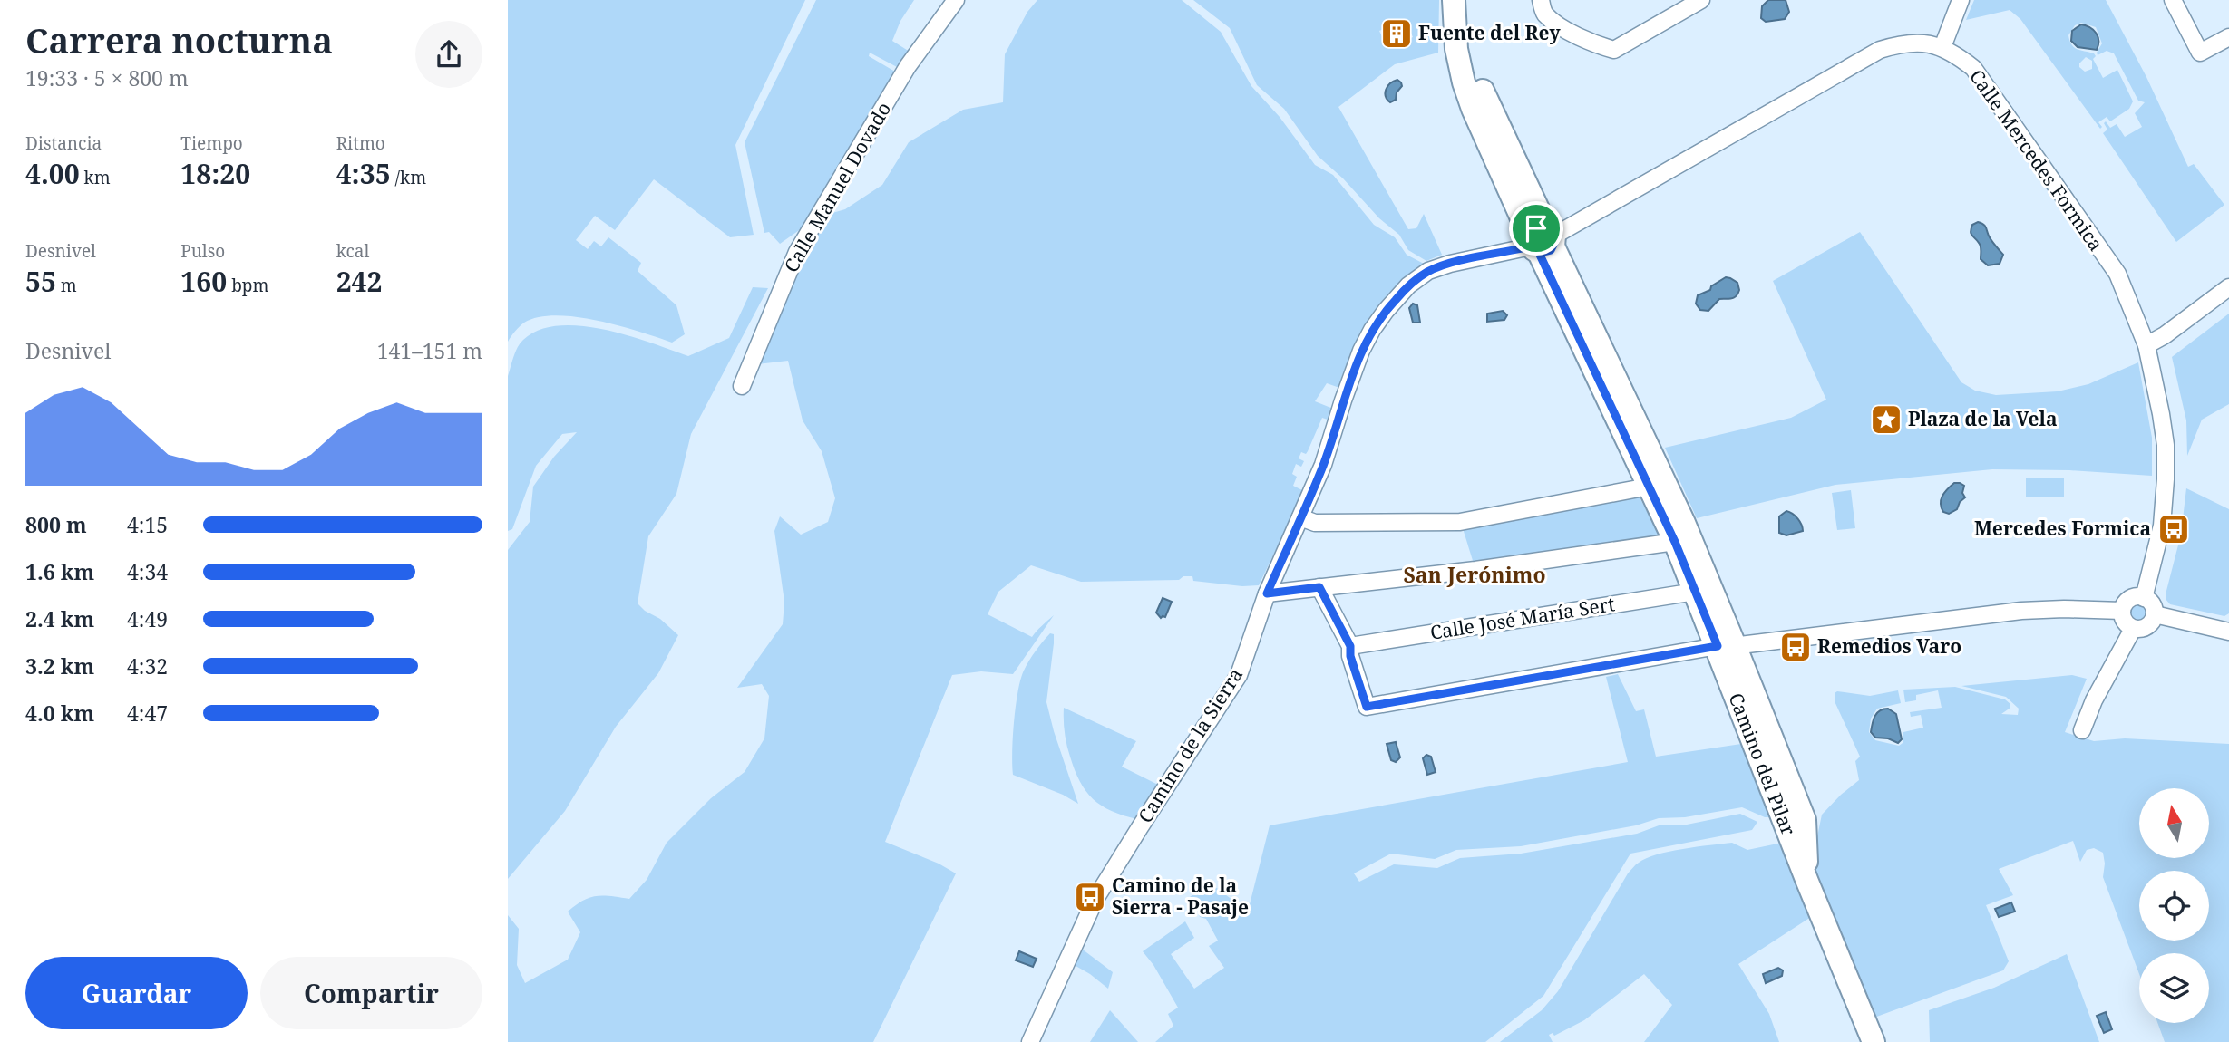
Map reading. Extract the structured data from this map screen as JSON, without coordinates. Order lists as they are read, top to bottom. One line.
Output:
{"streets":{"main road":["Camino del Pilar"],"street":["Calle Mercedes Formica","Calle Manuel Dovado","Calle José María Sert","Camino de la Sierra"]},"crossings":[["Calle Mercedes Formica","Camino de la Sierra"],["Calle Mercedes Formica","Camino del Pilar"],["Calle José María Sert","Camino del Pilar"],["Camino de la Sierra","Camino del Pilar"]],"districts":["San Jerónimo"],"places":{"building":["Fuente del Rey"],"place":["Plaza de la Vela"],"bus stop":["Mercedes Formica","Remedios Varo","Camino de la Sierra - Pasaje"]},"north":"top","page":{"heading":["Carrera nocturna","19:33 · 5 × 800 m"],"stats":[["Distancia","4.00 km"],["Tiempo","18:20"],["Ritmo","4:35 /km"],["Desnivel","55 m"],["Pulso","160 bpm"],["kcal","242"]],"chart":["Desnivel","141–151 m"],"list":[{"name":"800 m","note":"4:15"},{"name":"1.6 km","note":"4:34"},{"name":"2.4 km","note":"4:49"},{"name":"3.2 km","note":"4:32"},{"name":"4.0 km","note":"4:47"}],"buttons":["Guardar","Compartir"]}}
